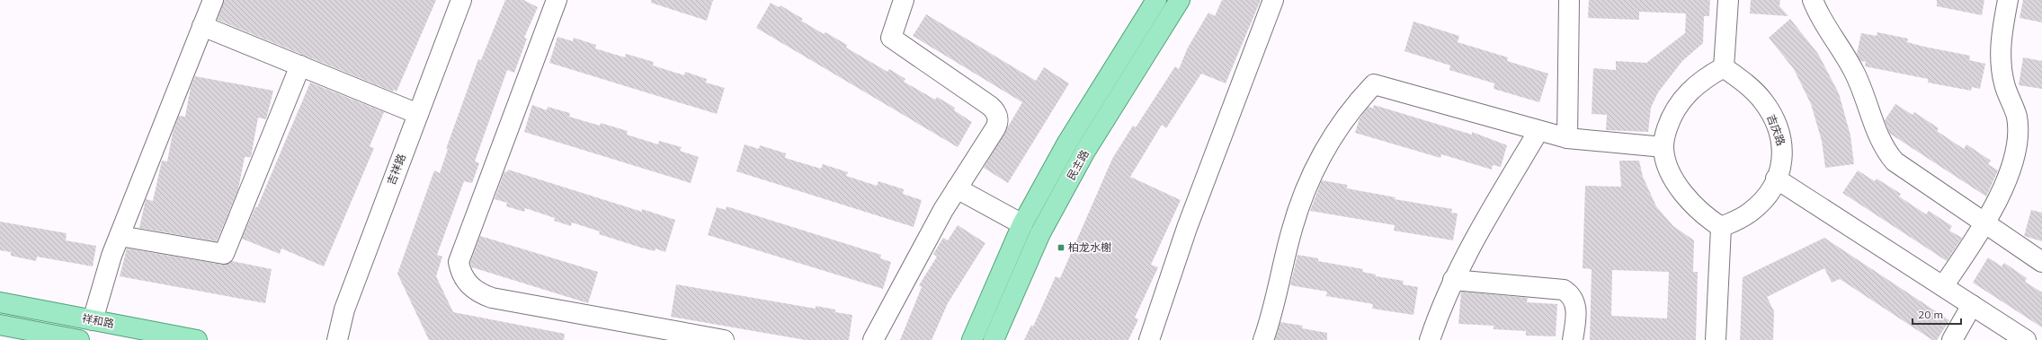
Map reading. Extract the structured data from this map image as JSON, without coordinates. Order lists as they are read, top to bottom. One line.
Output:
{"streets":{"main road":["民主路","祥和路"],"street":["吉庆路","吉祥路"]},"places":{"transit":["柏龙水榭"]},"scale_bar":"20 m"}
